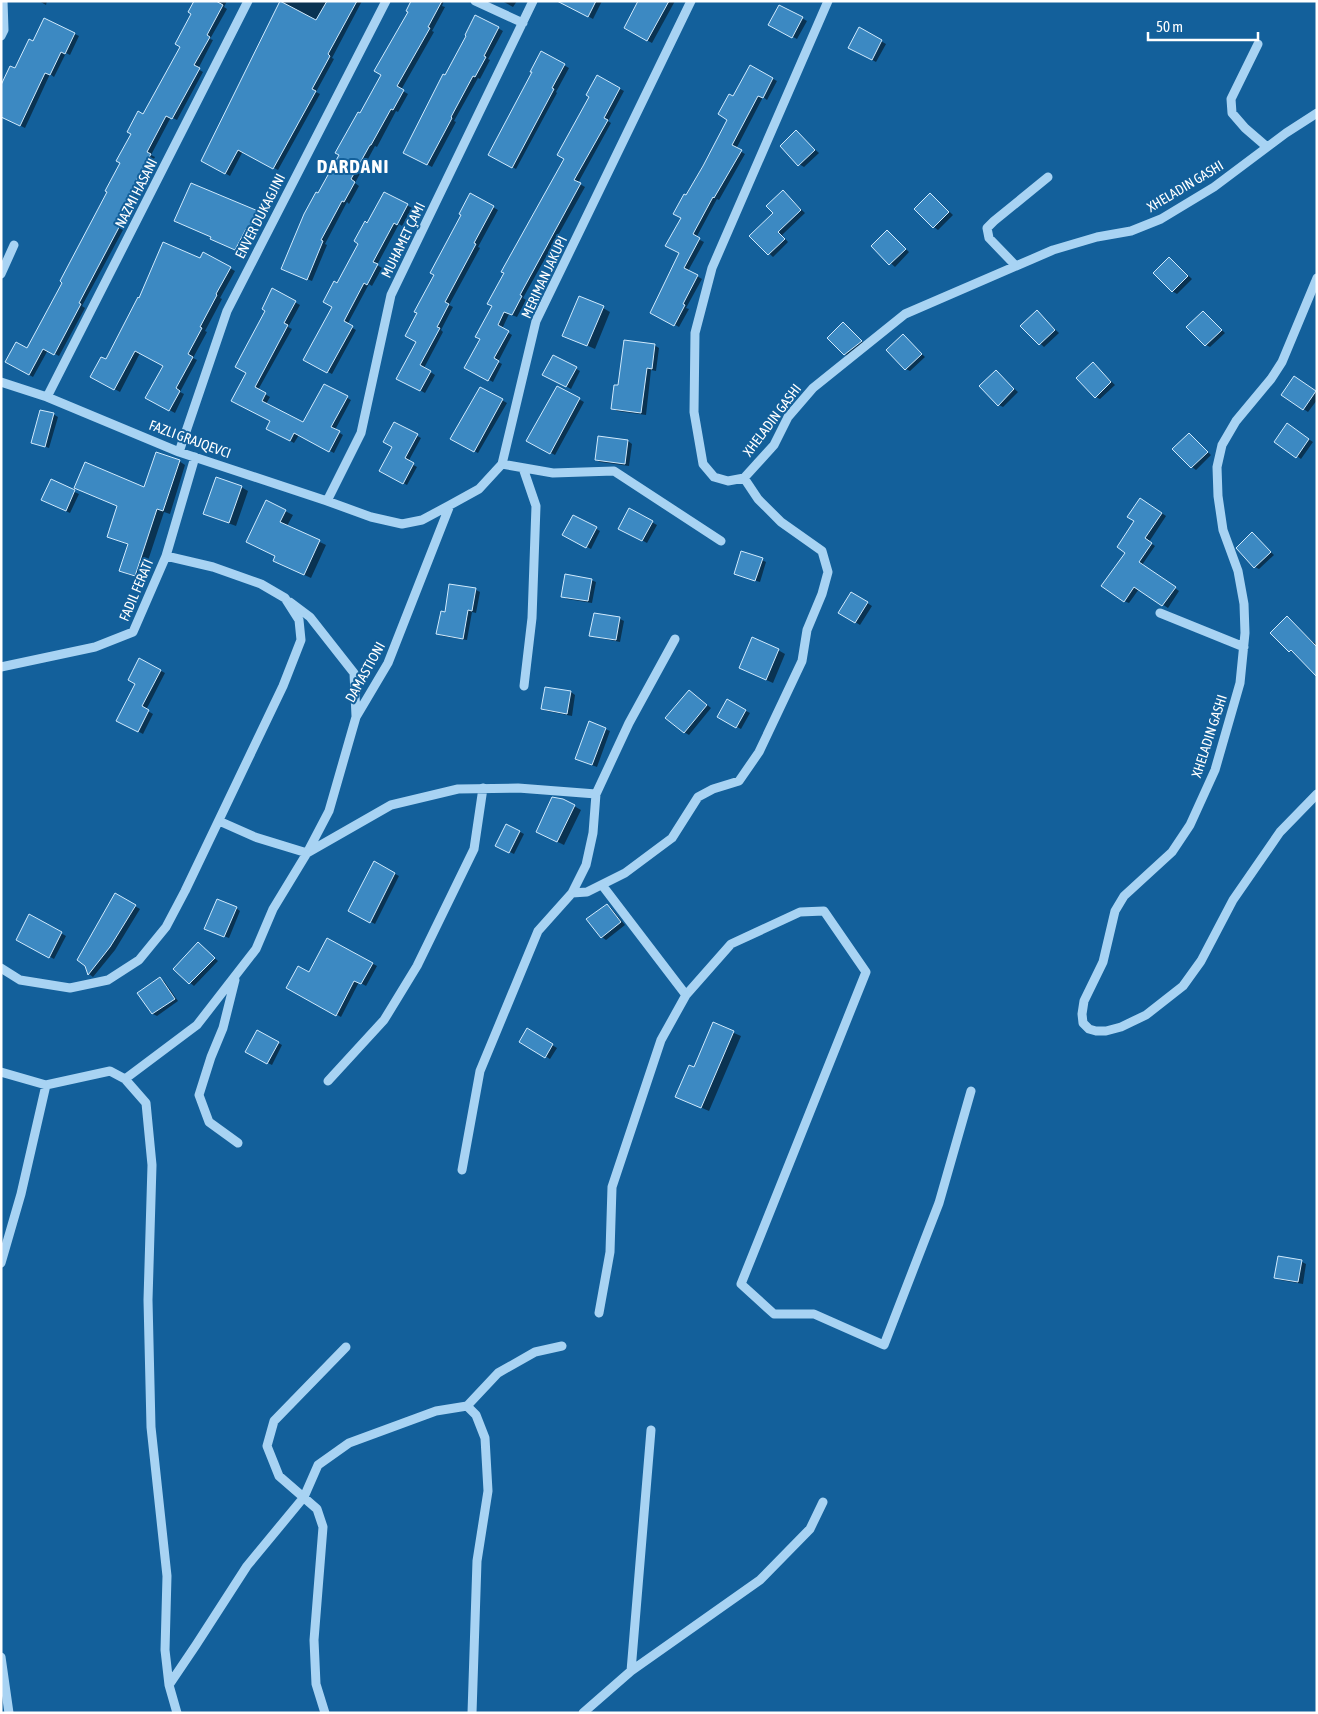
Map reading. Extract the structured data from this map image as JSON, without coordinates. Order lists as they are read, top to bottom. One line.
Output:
{"streets":{"street":["XHELADIN GASHI","NAZMI HASANI","ENVER DUKAGJINI","MUHAMET ÇAMI","MERIMAN JAKUPI","FAZLI GRAJQEVCI","FADIL FERATI","DAMASTIONI"]},"crossings":[["NAZMI HASANI","FAZLI GRAJQEVCI"],["ENVER DUKAGJINI","FAZLI GRAJQEVCI"],["MUHAMET ÇAMI","FAZLI GRAJQEVCI"],["MERIMAN JAKUPI","FAZLI GRAJQEVCI"],["MERIMAN JAKUPI","DAMASTIONI"],["FAZLI GRAJQEVCI","FADIL FERATI"]],"districts":["DARDANI"],"scale_bar":"50 m"}
